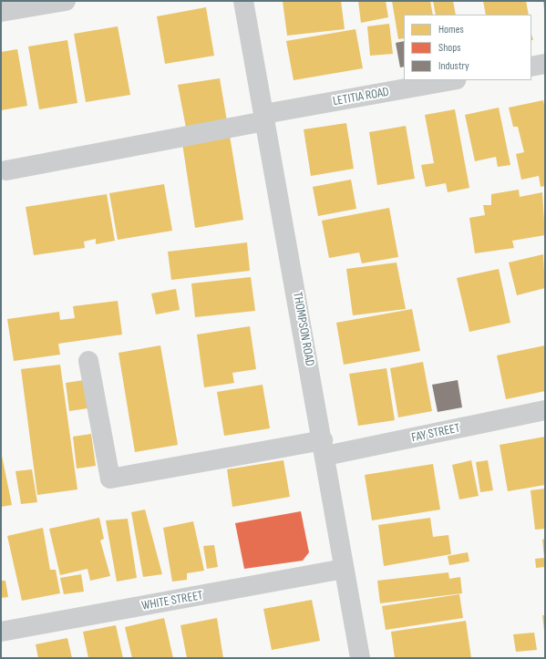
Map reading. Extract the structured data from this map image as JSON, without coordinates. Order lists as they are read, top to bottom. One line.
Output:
{"streets":{"street":["LETITIA ROAD","THOMPSON ROAD","FAY STREET","WHITE STREET"]},"crossings":[["LETITIA ROAD","THOMPSON ROAD"],["THOMPSON ROAD","FAY STREET"],["THOMPSON ROAD","WHITE STREET"]],"legend":["Homes","Shops","Industry"]}
